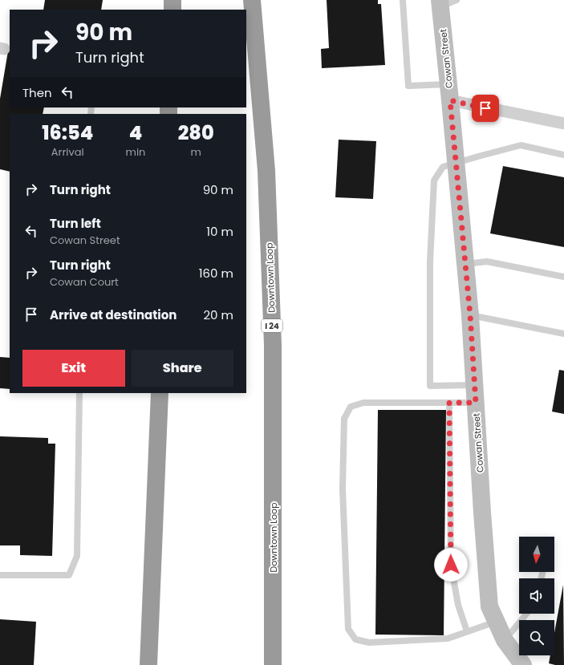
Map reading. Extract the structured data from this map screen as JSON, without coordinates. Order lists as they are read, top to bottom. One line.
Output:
{"streets":{"highway":["Downtown Loop","I 24"],"street":["Cowan Street"]},"north":"bottom","page":{"turn":["90 m","Turn right"],"then":"Then","eta":["16:54","Arrival","4","min","280","m"],"list":[{"name":"Turn right","value":"90 m"},{"name":"Turn left","note":"Cowan Street","value":"10 m"},{"name":"Turn right","note":"Cowan Court","value":"160 m"},{"name":"Arrive at destination","value":"20 m"}],"buttons":["Exit","Share"]}}
